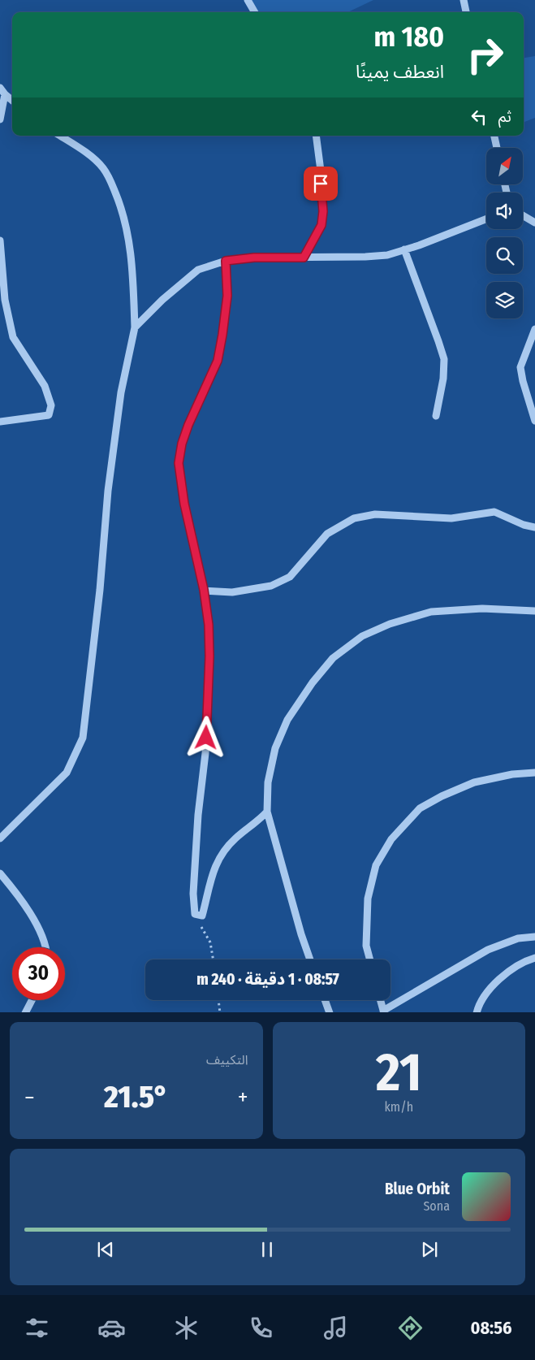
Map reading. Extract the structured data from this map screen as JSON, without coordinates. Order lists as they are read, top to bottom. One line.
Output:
{"north":"top right","page":{"turn":["180 m","انعطف يمينًا"],"then":"ثم","limit":"30","trip":"08:57 · 1 دقيقة · 240 m","tile":[["21","km/h"],"التكييف"],"heat":["−","21.5°","+"],"song":["Blue Orbit","Sona"],"tabs":"08:56"}}
